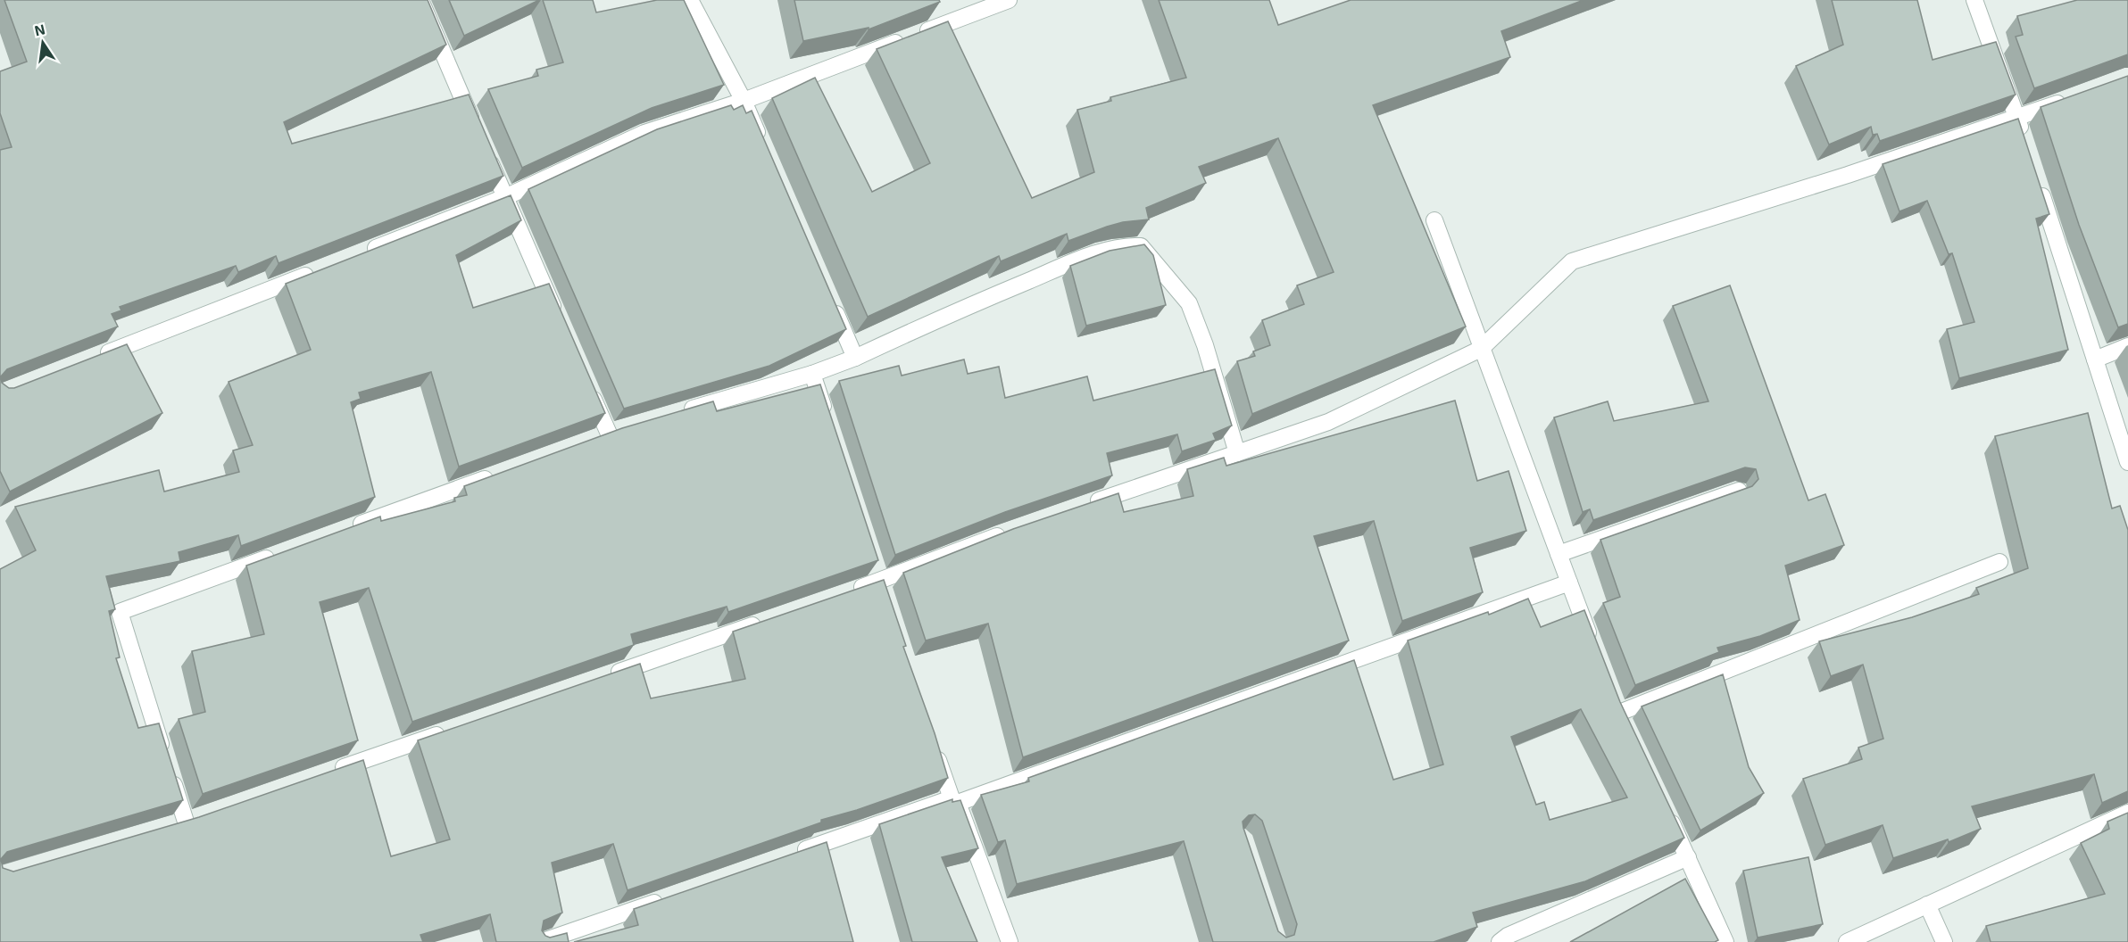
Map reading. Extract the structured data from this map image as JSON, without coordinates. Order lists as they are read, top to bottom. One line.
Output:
{"north":"top"}
